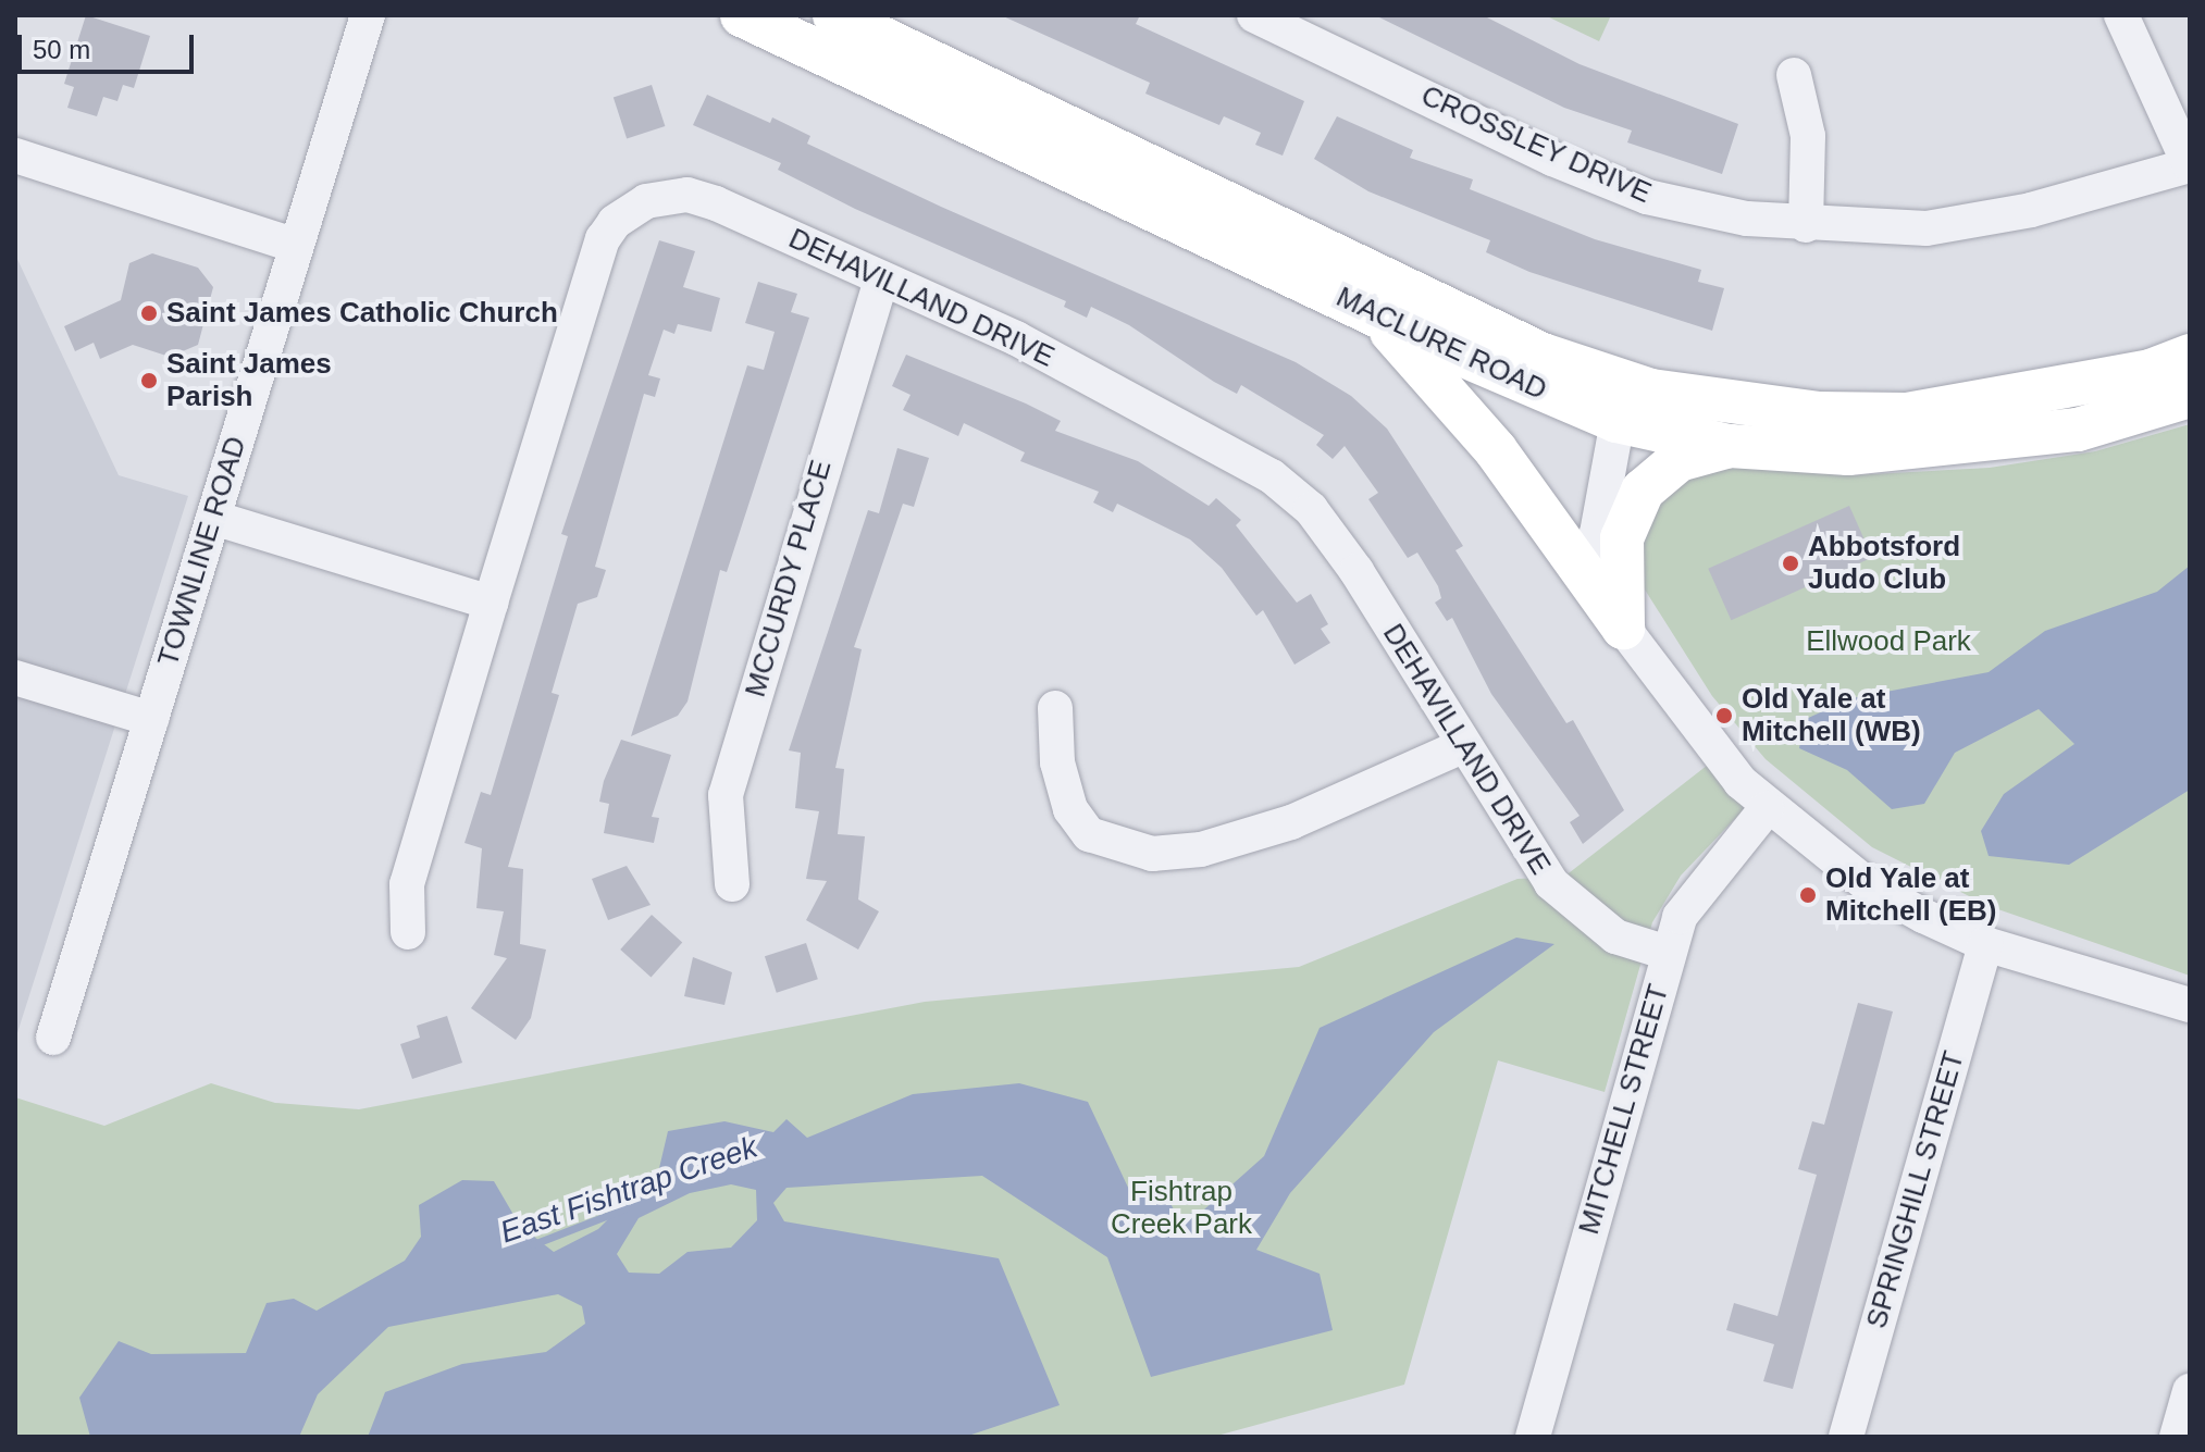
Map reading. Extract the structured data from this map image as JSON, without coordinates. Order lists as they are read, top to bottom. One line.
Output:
{"streets":{"main road":["MACLURE ROAD"],"street":["CROSSLEY DRIVE","DEHAVILLAND DRIVE","TOWNLINE ROAD","MCCURDY PLACE","MITCHELL STREET","SPRINGHILL STREET"]},"crossings":[["DEHAVILLAND DRIVE","MCCURDY PLACE"],["DEHAVILLAND DRIVE","MITCHELL STREET"]],"water":["East Fishtrap Creek"],"parks":["Ellwood Park","Fishtrap Creek Park"],"places":["Saint James Catholic Church","Saint James Parish","Abbotsford Judo Club","Old Yale at Mitchell (WB)","Old Yale at Mitchell (EB)"],"scale_bar":"50 m"}
